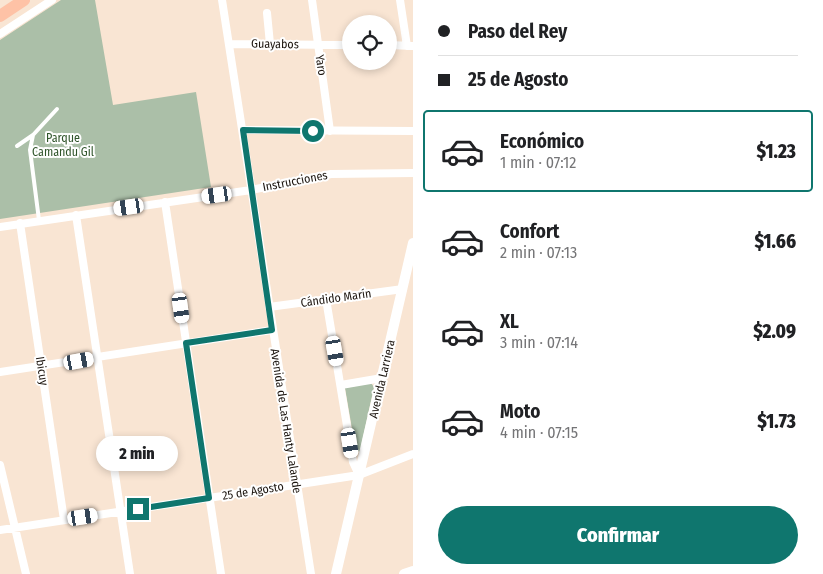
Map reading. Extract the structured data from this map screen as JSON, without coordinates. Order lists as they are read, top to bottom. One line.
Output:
{"streets":{"street":["Guayabos","Yaro","Instrucciones","Cándido Marín","Ibicuy","Avenida Larriera","Avenida de Las Hanty Lalande","25 de Agosto"]},"crossings":[["Guayabos","Yaro"],["Guayabos","Avenida de Las Hanty Lalande"],["Instrucciones","Ibicuy"],["Instrucciones","Avenida de Las Hanty Lalande"],["Cándido Marín","Avenida Larriera"],["Cándido Marín","Avenida de Las Hanty Lalande"],["Ibicuy","25 de Agosto"],["Avenida Larriera","25 de Agosto"],["Avenida de Las Hanty Lalande","25 de Agosto"]],"parks":["Parque Camandu Gil"],"page":{"banner":["Paso del Rey","25 de Agosto"],"list":[{"name":"Económico","note":"1 min · 07:12","value":"$1.23"},{"name":"Confort","note":"2 min · 07:13","value":"$1.66"},{"name":"XL","note":"3 min · 07:14","value":"$2.09"},{"name":"Moto","note":"4 min · 07:15","value":"$1.73"}],"bubble":"2 min","buttons":"Confirmar"}}
